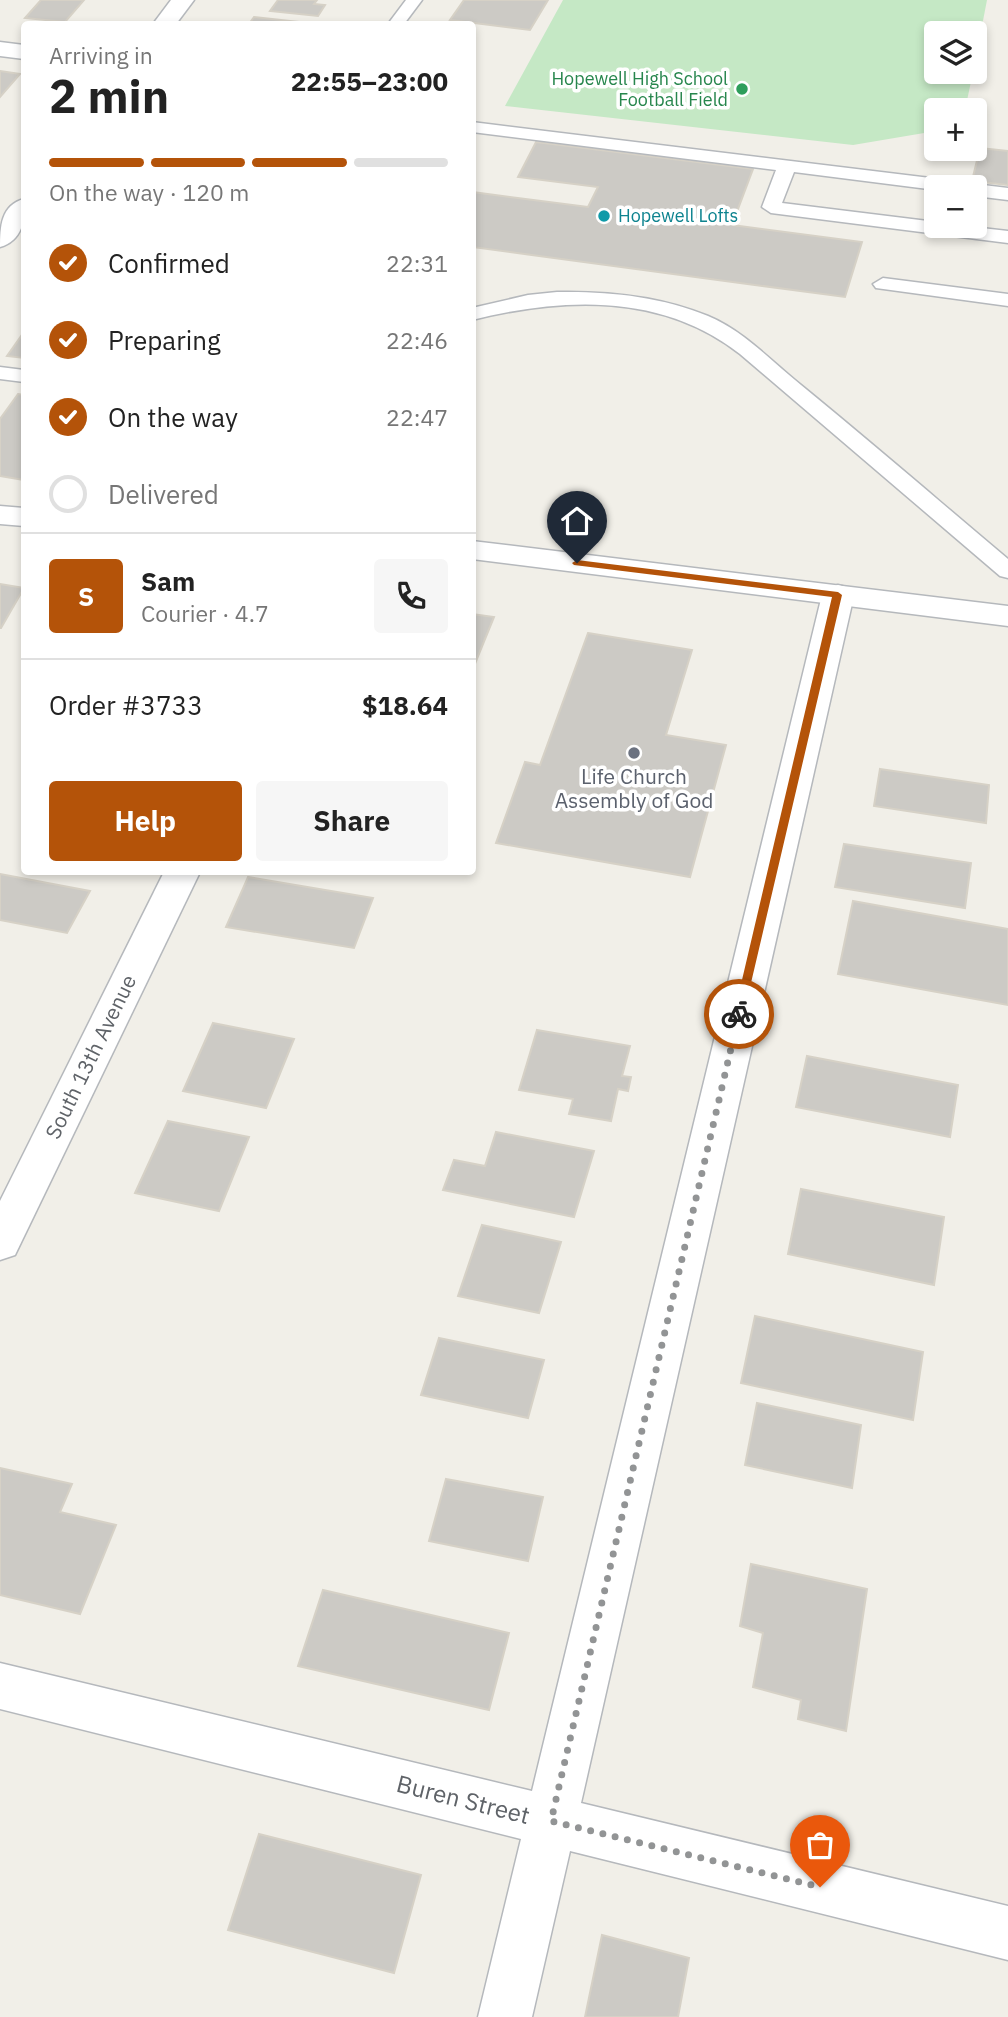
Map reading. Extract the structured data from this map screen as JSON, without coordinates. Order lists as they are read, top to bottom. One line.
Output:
{"streets":{"street":["South 13th Avenue","Buren Street"]},"places":["Hopewell High School Football Field","Hopewell Lofts","Life Church Assembly of God"],"page":{"map_buttons":["+","−"],"heading":["2 min","Arriving in","22:55–23:00"],"panel":["Sam","Courier · 4.7","Order #3733","$18.64"],"bar":"On the way · 120 m","list":[["Confirmed","22:31"],["Preparing","22:46"],["On the way","22:47"],"Delivered"],"round":"S","buttons":["Help","Share"]}}
